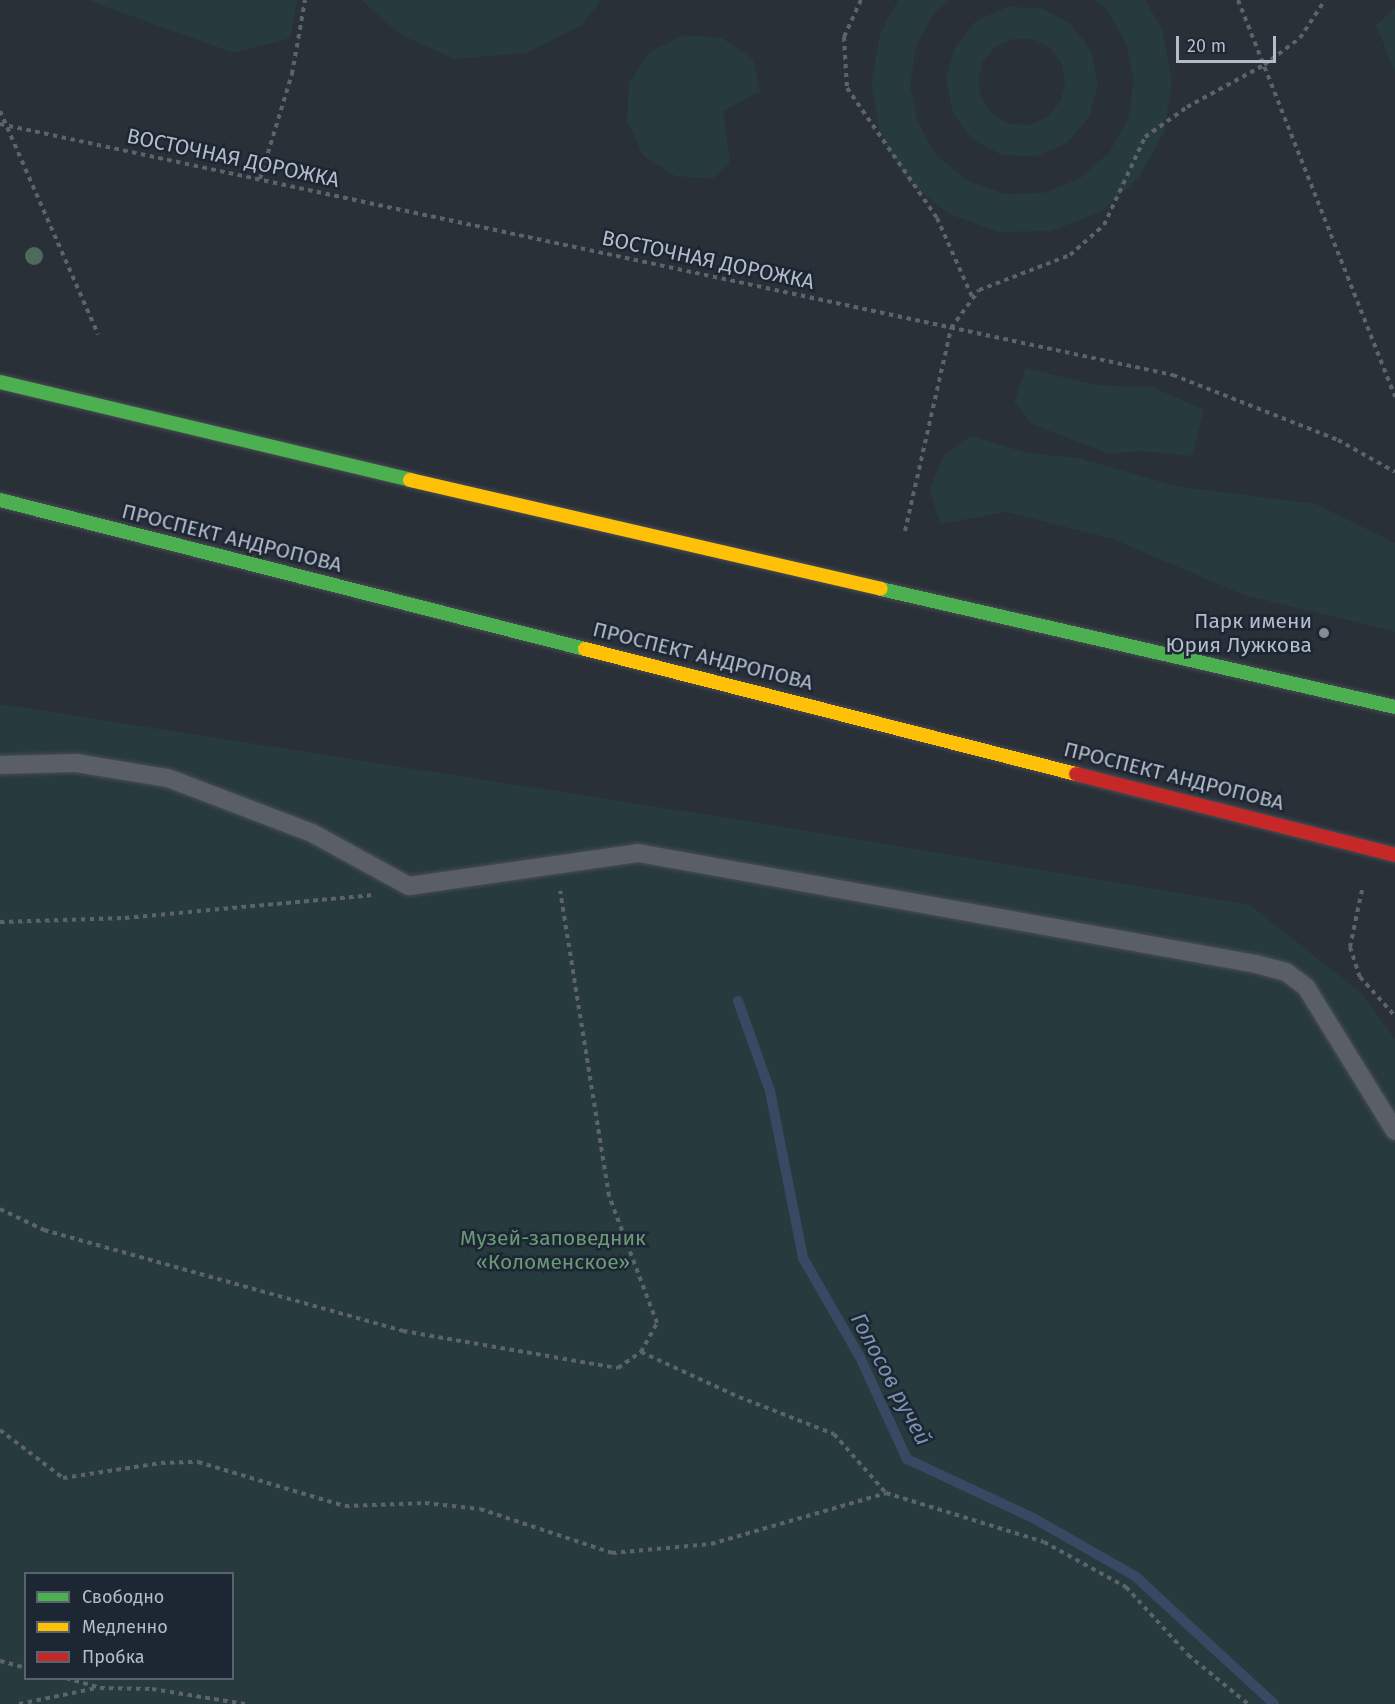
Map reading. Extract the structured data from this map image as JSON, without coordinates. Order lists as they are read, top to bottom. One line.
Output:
{"streets":{"main road":["ПРОСПЕКТ АНДРОПОВА"],"path":["ВОСТОЧНАЯ ДОРОЖКА"]},"water":["Голосов ручей"],"parks":["Музей-заповедник «Коломенское»"],"places":["Парк имени Юрия Лужкова"],"legend":["Свободно","Медленно","Пробка"],"scale_bar":"20 m"}
